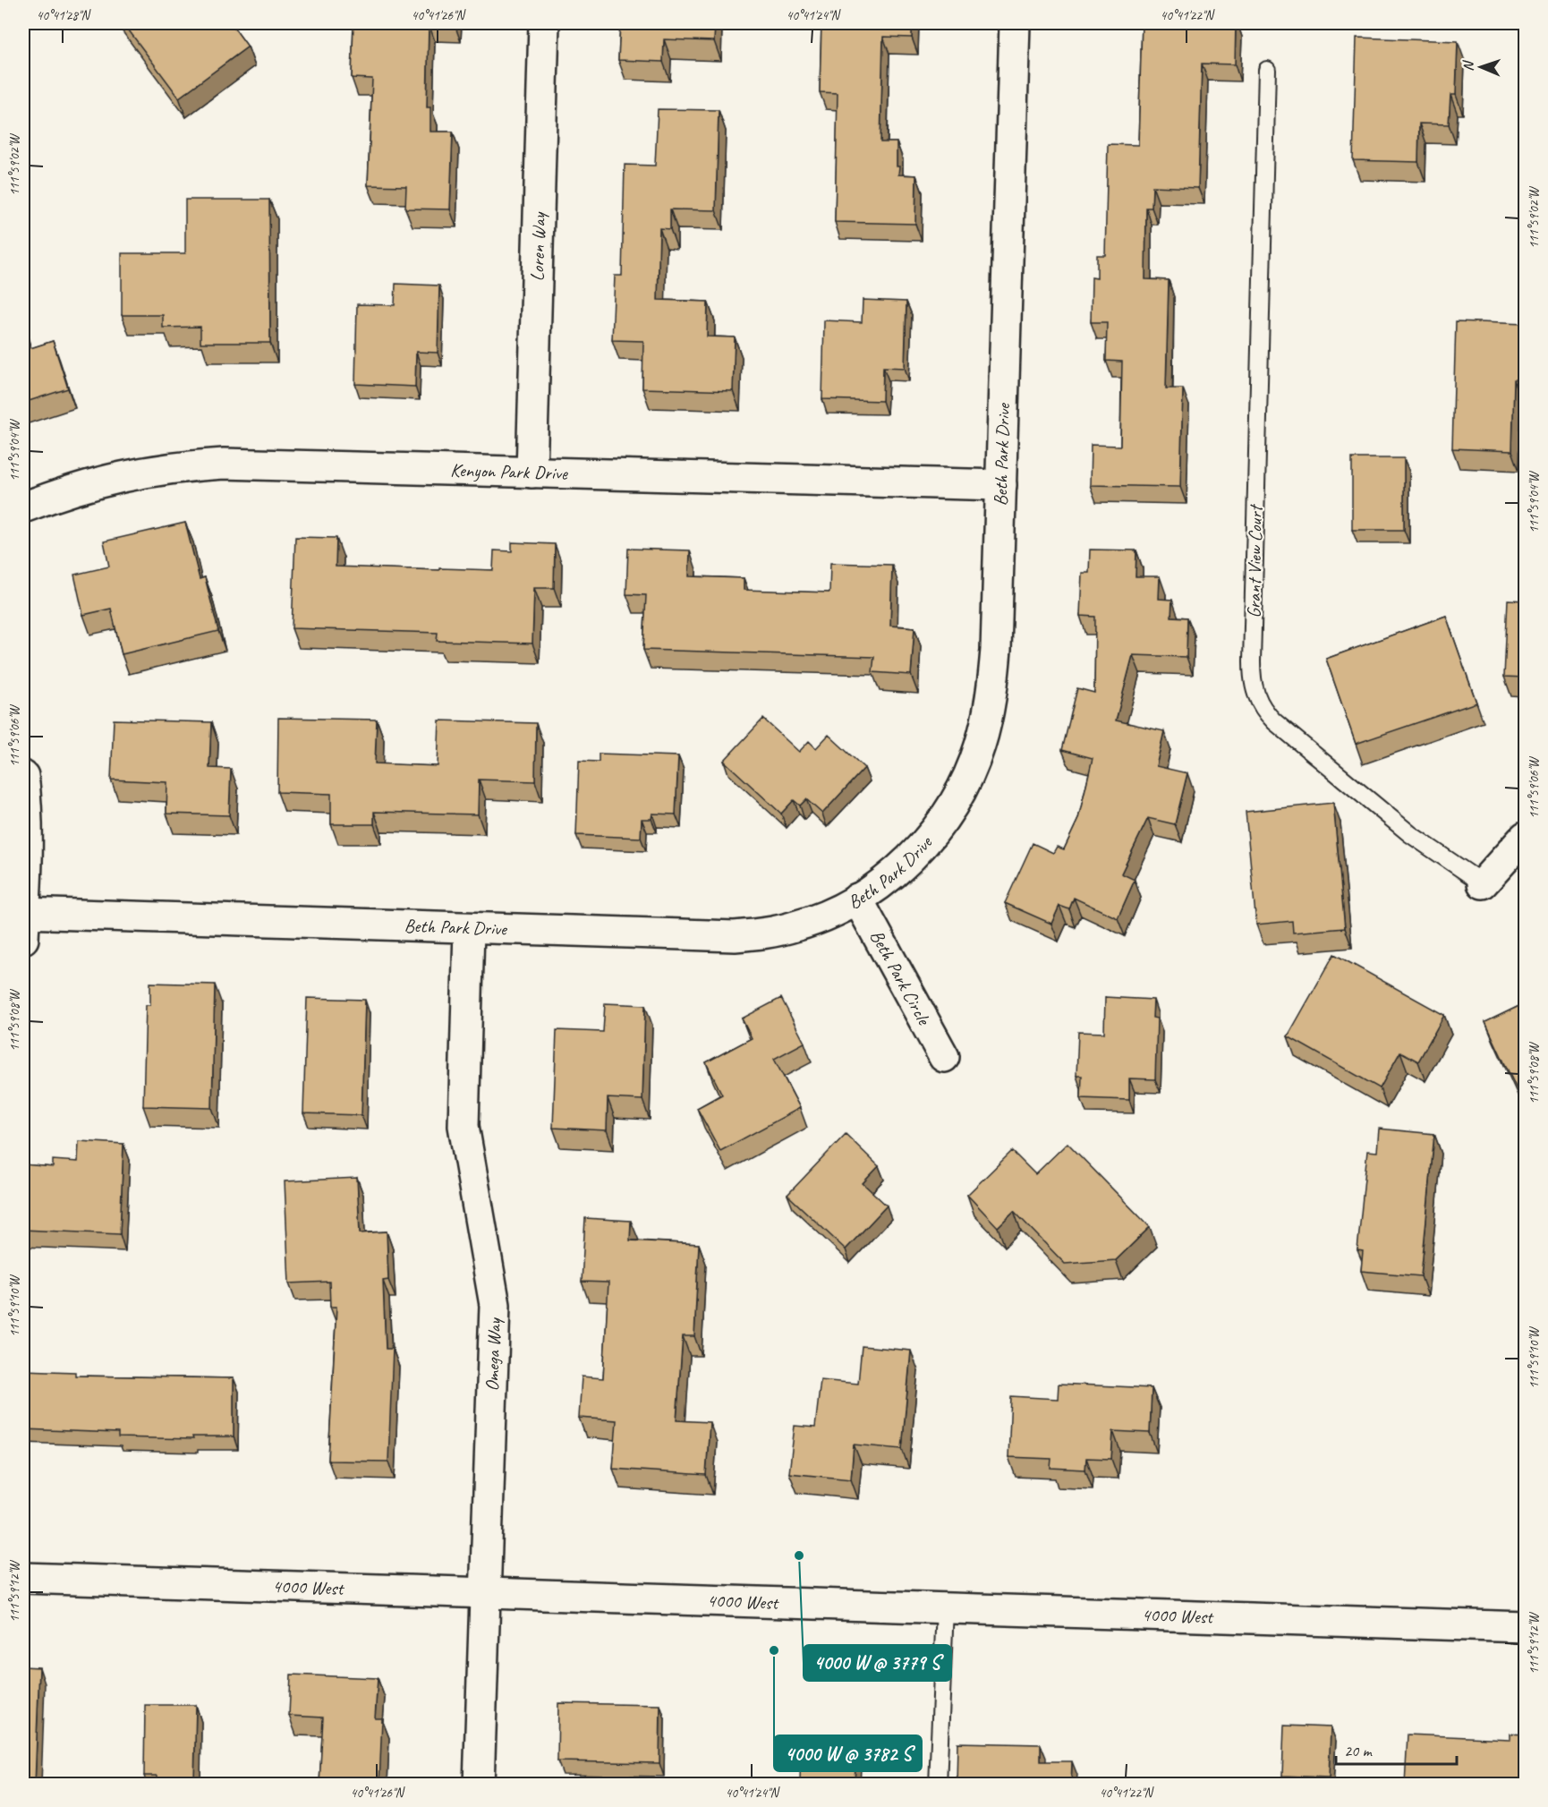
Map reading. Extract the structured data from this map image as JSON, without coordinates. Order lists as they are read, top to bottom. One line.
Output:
{"streets":{"street":["Loren Way","Beth Park Drive","Kenyon Park Drive","Grant View Court","Beth Park Circle","Omega Way","4000 West"]},"crossings":[["Loren Way","Kenyon Park Drive"],["Beth Park Drive","Kenyon Park Drive"],["Beth Park Drive","Beth Park Circle"],["Beth Park Drive","Omega Way"],["Omega Way","4000 West"]],"places":["4000 W @ 3779 S","4000 W @ 3782 S"],"scale_bar":"20 m","north":"left","coordinates":["40°41'28\"N","40°41'26\"N","40°41'24\"N","40°41'22\"N","111°59'02\"W","111°59'04\"W","111°59'06\"W","111°59'08\"W","111°59'10\"W","111°59'12\"W"]}
